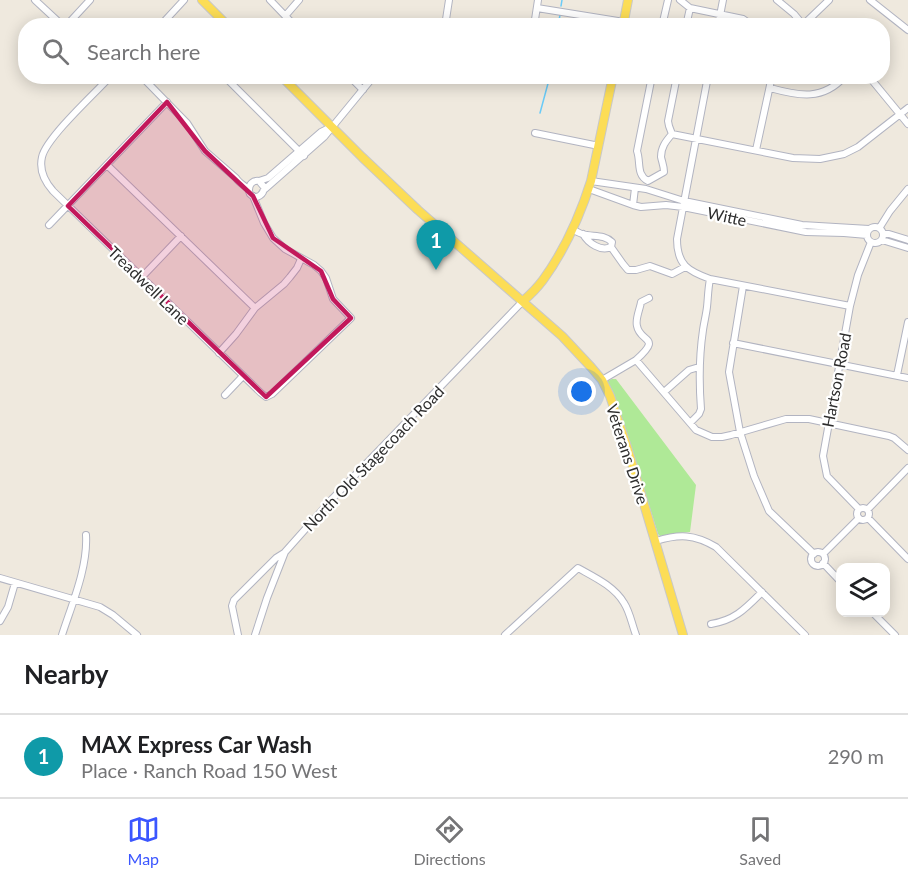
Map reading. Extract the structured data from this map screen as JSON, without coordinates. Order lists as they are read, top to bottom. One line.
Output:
{"streets":{"main road":["Veterans Drive"],"street":["Witte","Treadwell Lane","Hartson Road","North Old Stagecoach Road"]},"crossings":[["Veterans Drive","North Old Stagecoach Road"]],"page":{"search":"Search here","pins":"1","heading":"Nearby","list":[{"mark":"1","name":"MAX Express Car Wash","note":"Place · Ranch Road 150 West","value":"290 m"}],"nav":["Map","Directions","Saved"]}}
